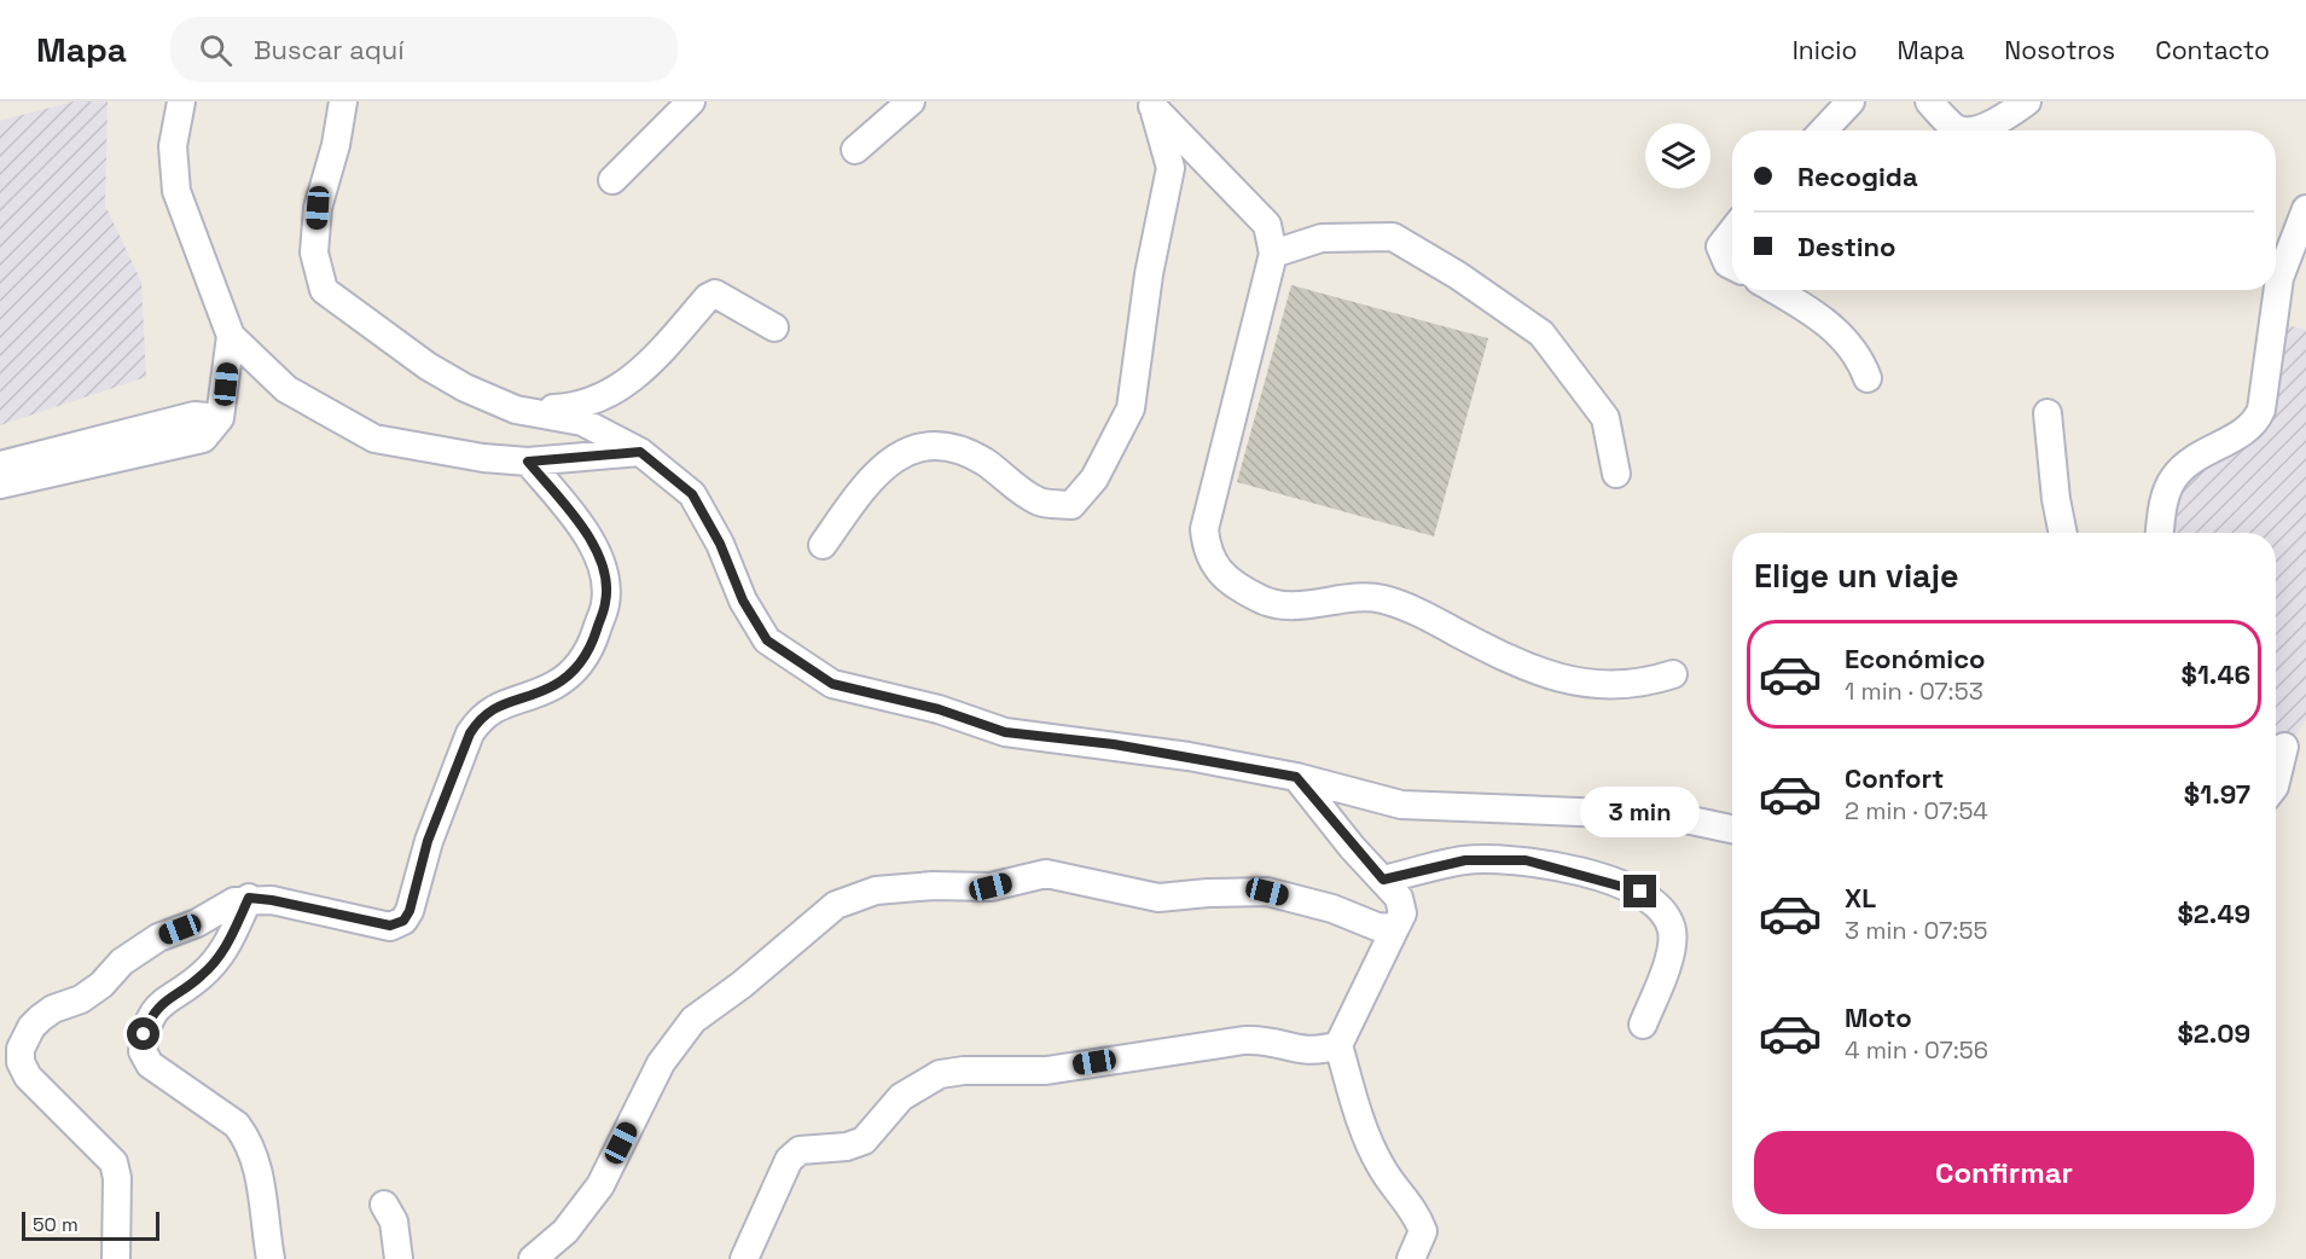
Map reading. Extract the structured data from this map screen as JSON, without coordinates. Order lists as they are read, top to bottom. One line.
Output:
{"scale_bar":"50 m","page":{"header":"Mapa","search":"Buscar aquí","nav":["Inicio","Mapa","Nosotros","Contacto"],"banner":["Recogida","Destino"],"heading":"Elige un viaje","list":[{"name":"Económico","note":"1 min · 07:53","value":"$1.46"},{"name":"Confort","note":"2 min · 07:54","value":"$1.97"},{"name":"XL","note":"3 min · 07:55","value":"$2.49"},{"name":"Moto","note":"4 min · 07:56","value":"$2.09"}],"bubble":"3 min","buttons":"Confirmar","scale":"50 m"}}
